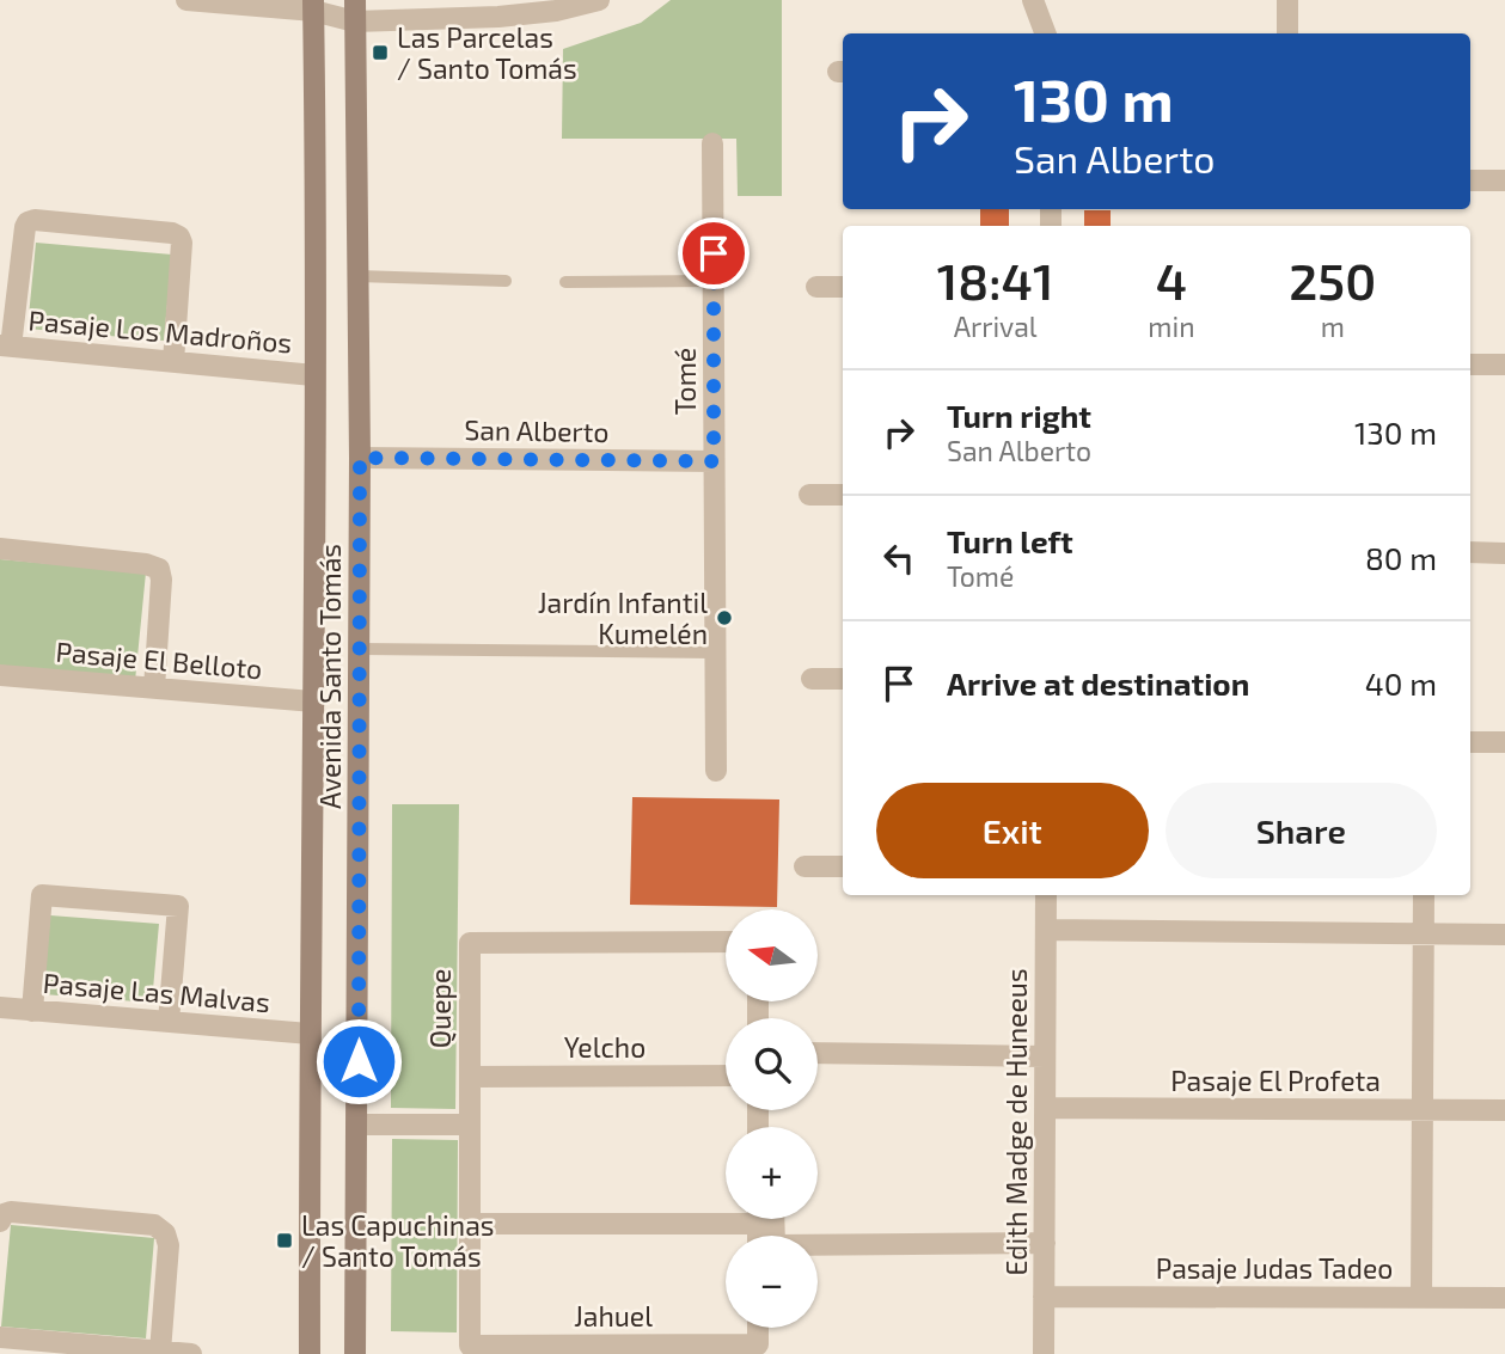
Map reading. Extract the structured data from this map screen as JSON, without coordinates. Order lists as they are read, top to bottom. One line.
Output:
{"streets":{"main road":["Avenida Santo Tomás"],"street":["Pasaje Los Madroños","Tomé","San Alberto","Pasaje El Belloto","Pasaje Las Malvas","Quepe","Yelcho","Pasaje El Profeta","Edith Madge de Huneeus","Pasaje Judas Tadeo","Jahuel"]},"crossings":[["Pasaje Los Madroños","Avenida Santo Tomás"],["Tomé","San Alberto"],["San Alberto","Avenida Santo Tomás"],["Pasaje El Belloto","Avenida Santo Tomás"],["Avenida Santo Tomás","Pasaje Las Malvas"],["Quepe","Yelcho"],["Quepe","Jahuel"],["Pasaje El Profeta","Edith Madge de Huneeus"],["Edith Madge de Huneeus","Pasaje Judas Tadeo"]],"places":{"transit":["Las Parcelas / Santo Tomás","Las Capuchinas / Santo Tomás"],"other":["Jardín Infantil Kumelén"]},"north":"left","page":{"turn":["130 m","San Alberto"],"eta":["18:41","Arrival","4","min","250","m"],"list":[{"name":"Turn right","note":"San Alberto","value":"130 m"},{"name":"Turn left","note":"Tomé","value":"80 m"},{"name":"Arrive at destination","value":"40 m"}],"buttons":["Exit","Share"],"map_buttons":["+","−"]}}
